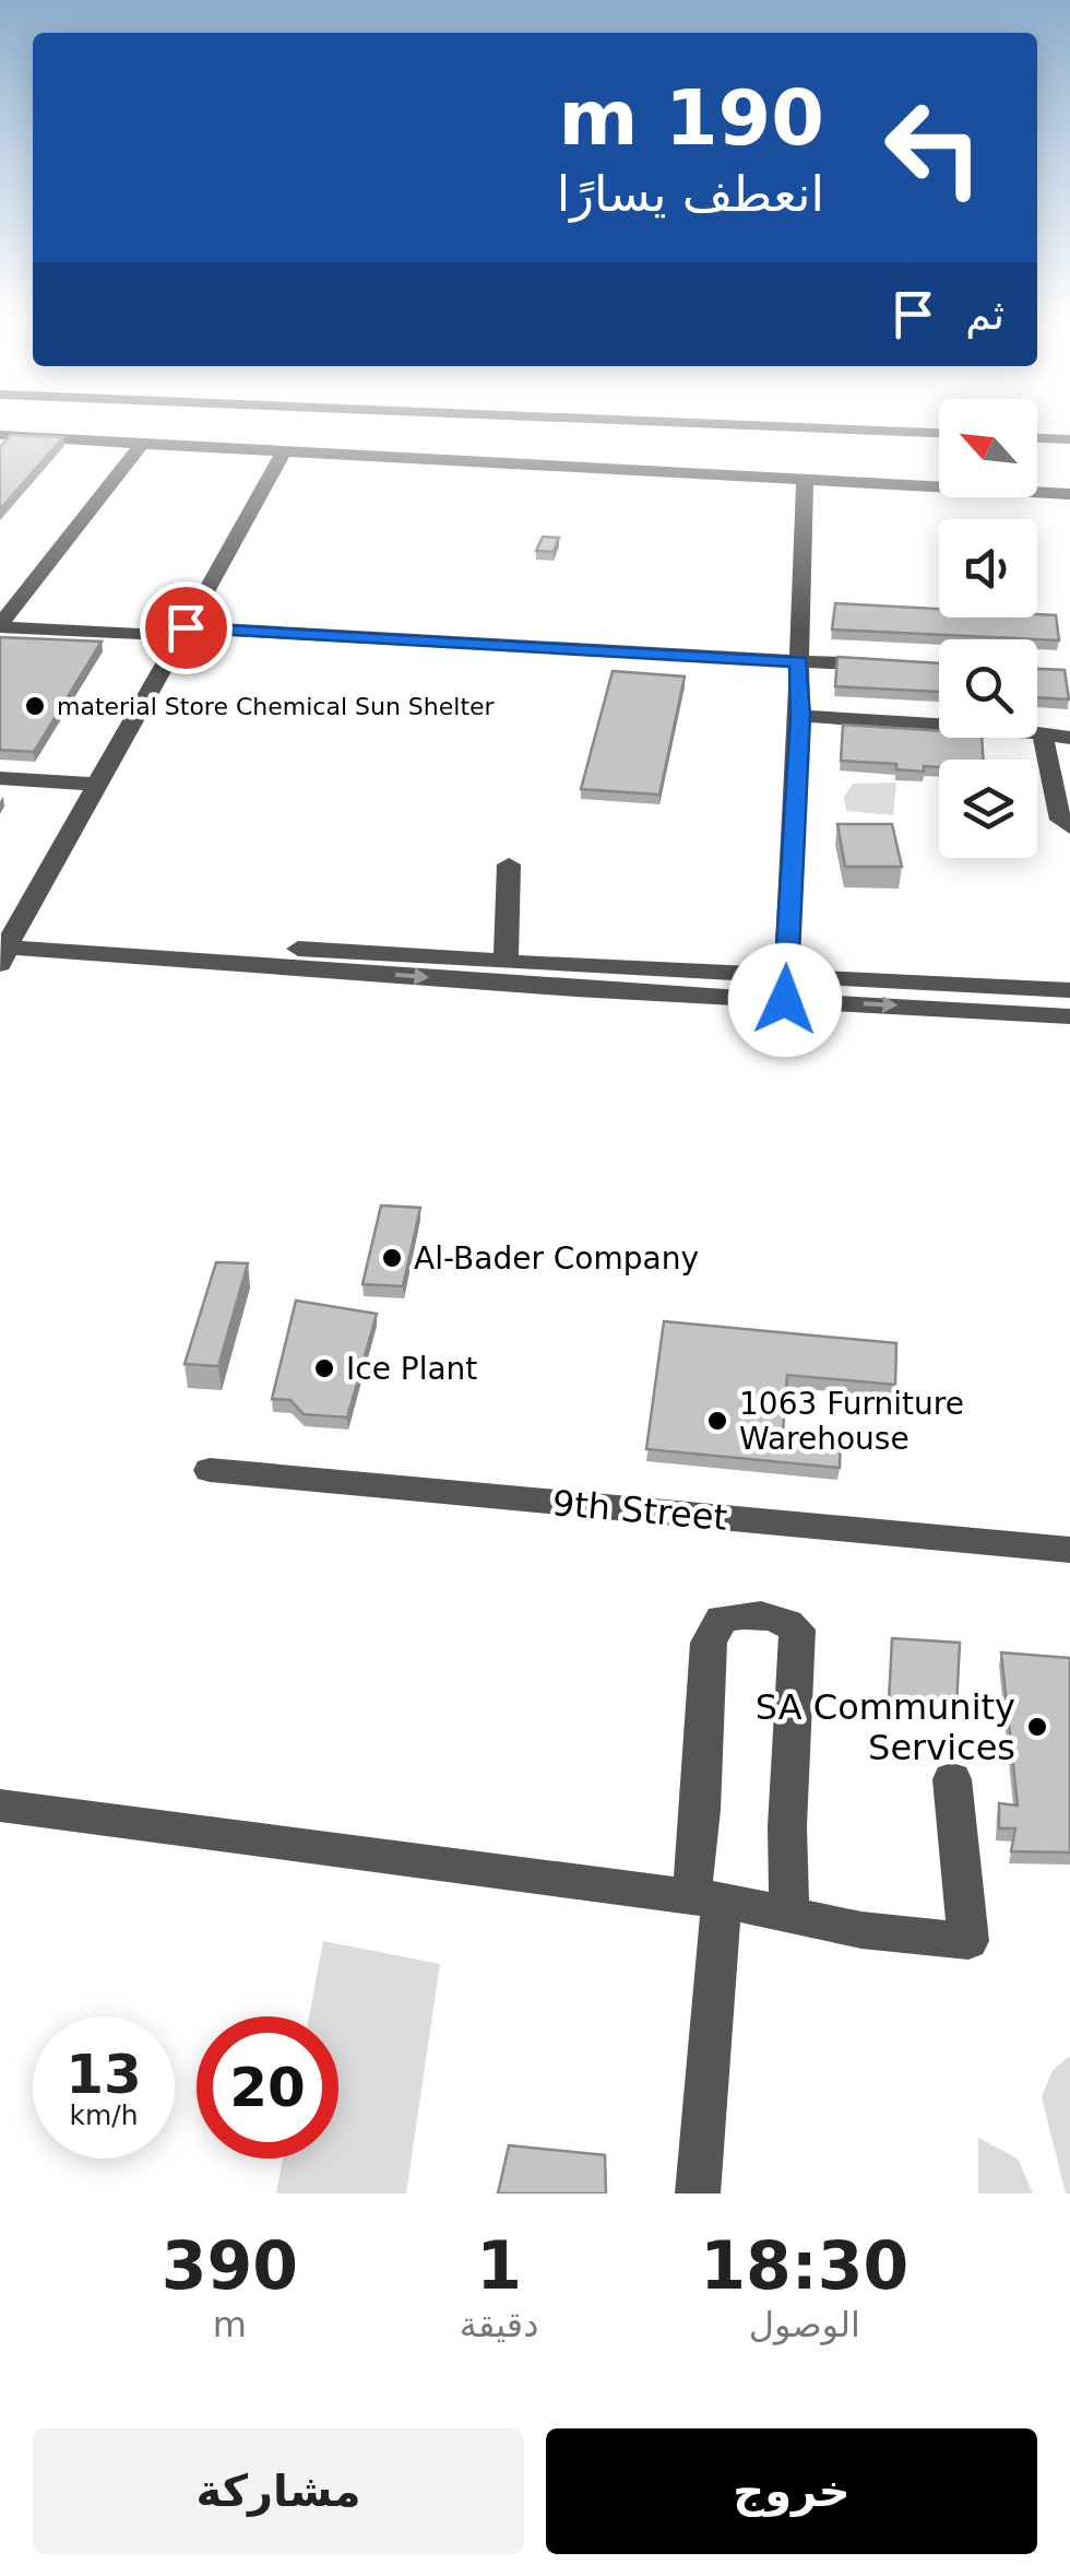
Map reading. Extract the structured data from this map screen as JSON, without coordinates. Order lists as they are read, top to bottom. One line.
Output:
{"streets":{"street":["9th Street"]},"places":["material Store Chemical Sun Shelter","Al-Bader Company","Ice Plant","1063 Furniture Warehouse","SA Community Services"],"north":"top left","page":{"turn":["190 m","انعطف يسارًا"],"then":"ثم","speed":"13 km/h","limit":"20","eta":["18:30","الوصول","1","دقيقة","390","m"],"buttons":["خروج","مشاركة"]}}
